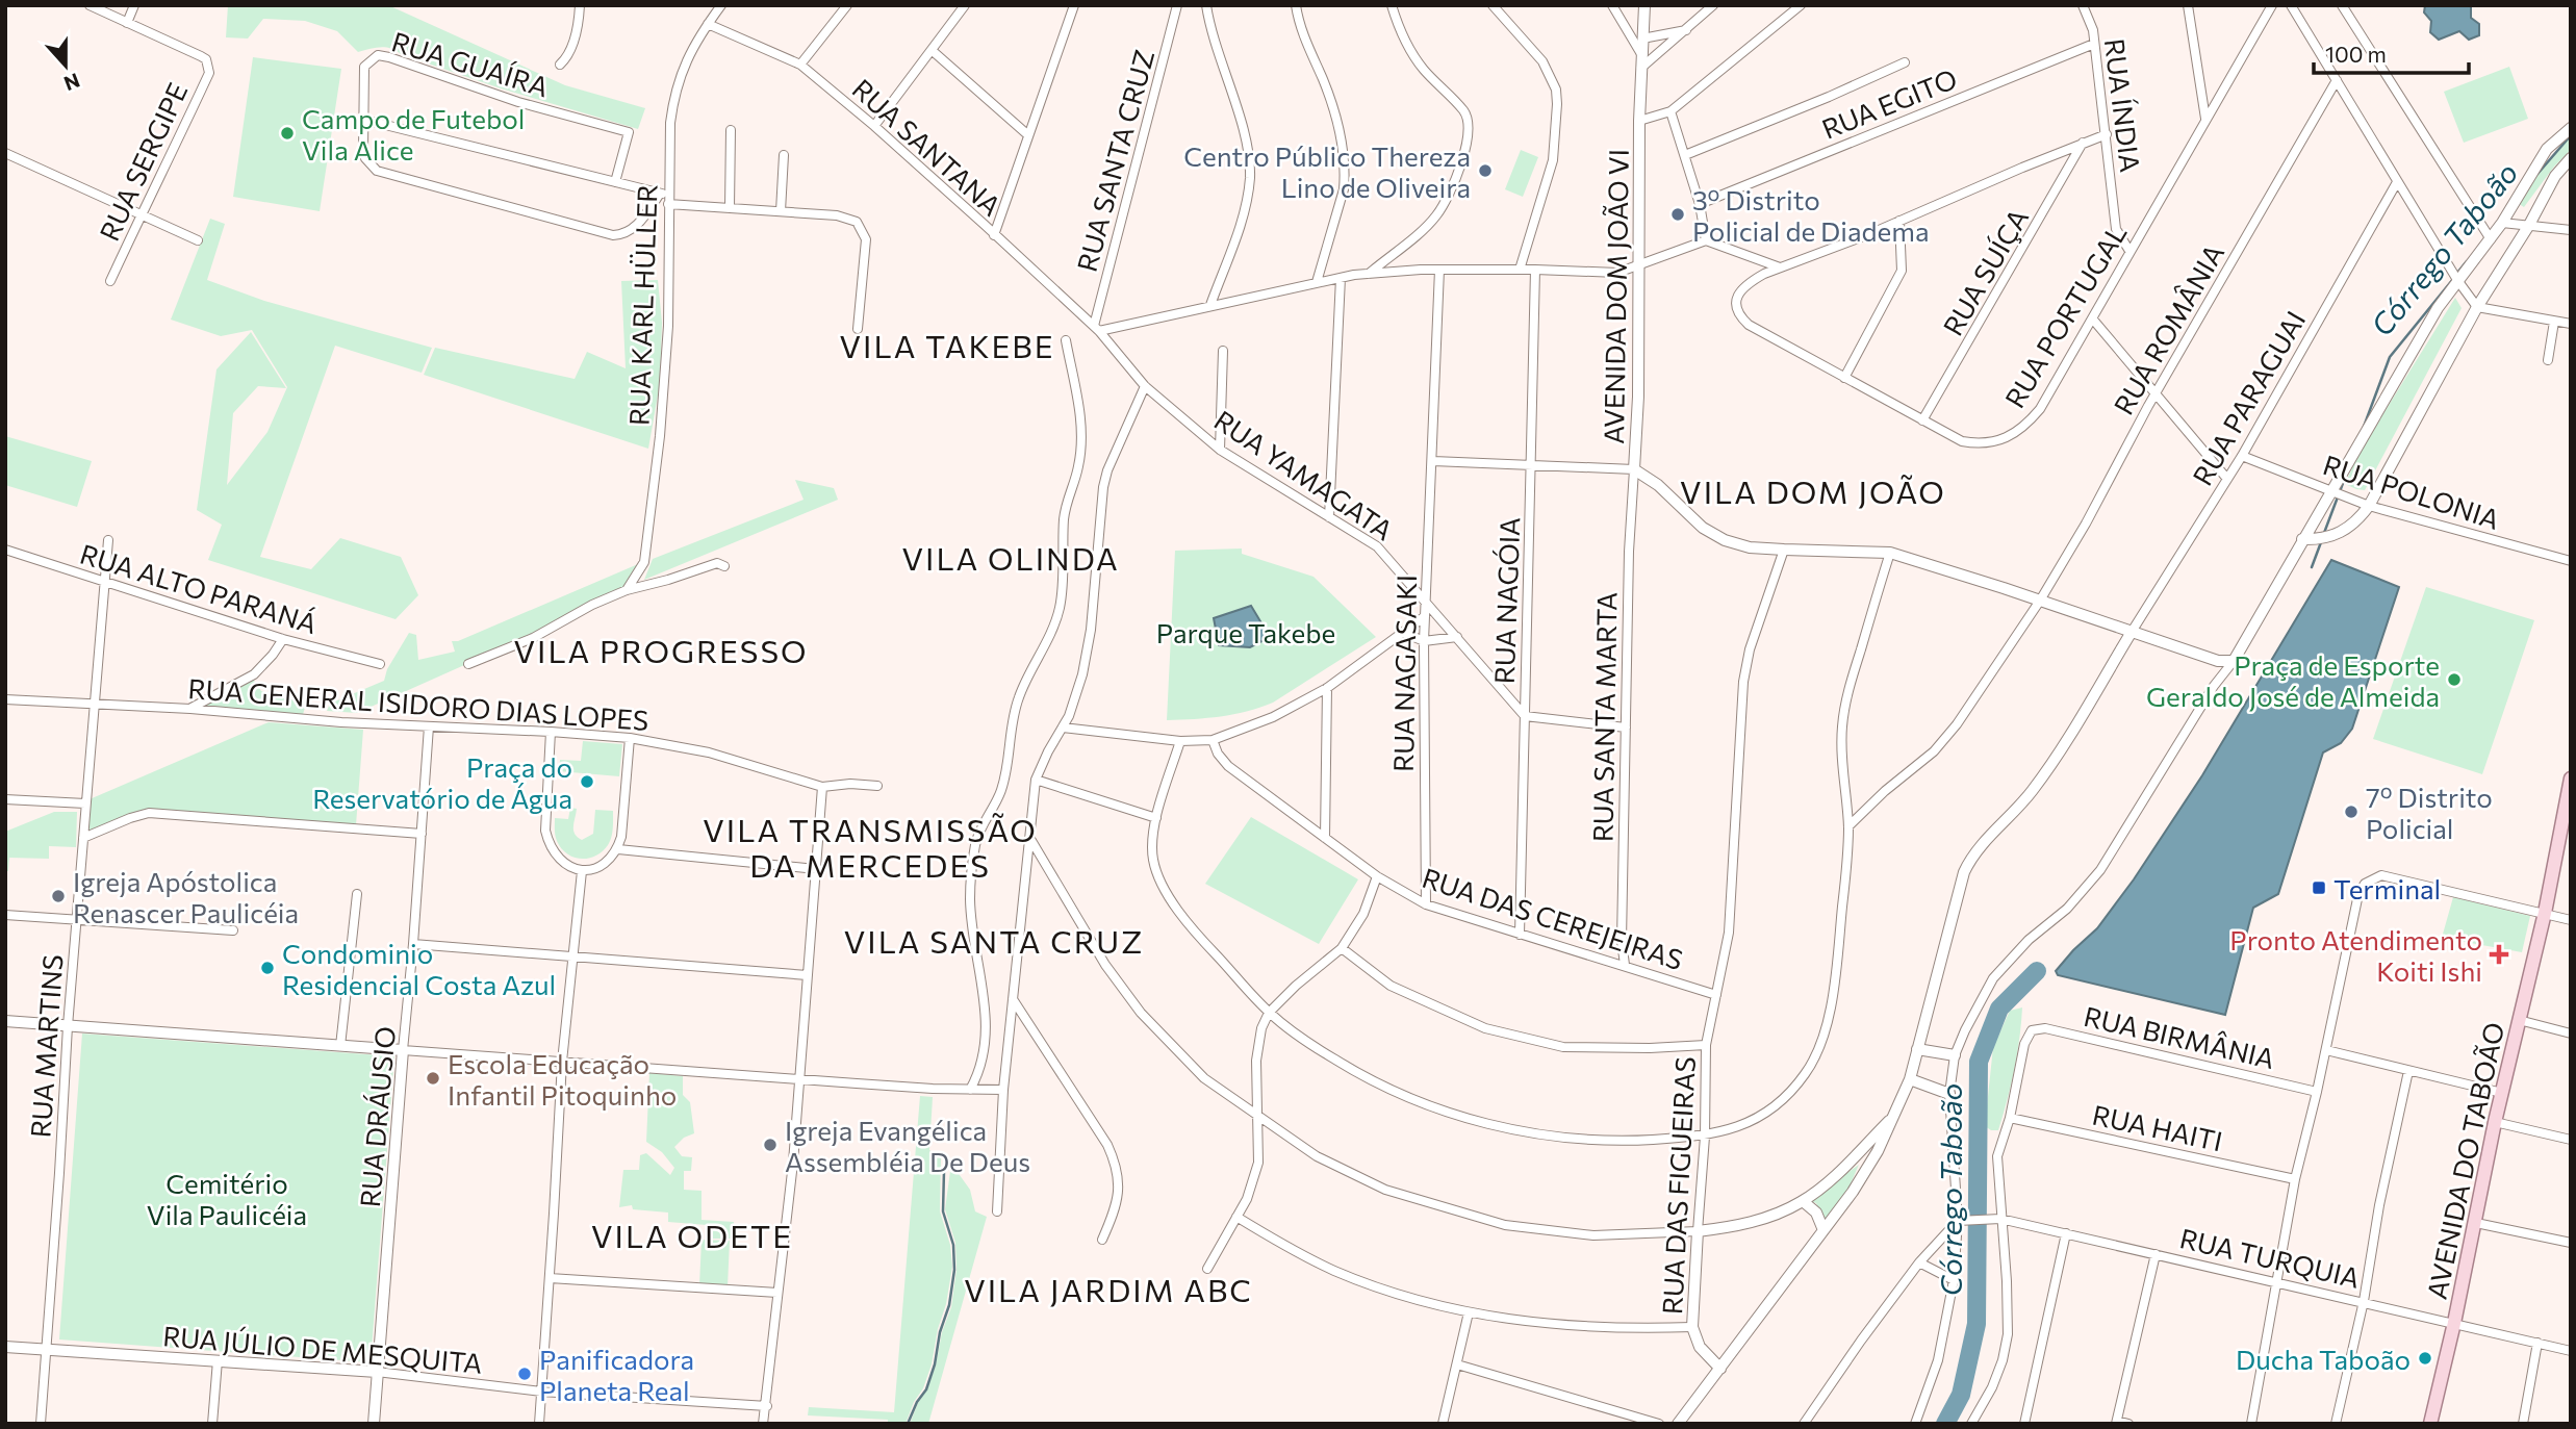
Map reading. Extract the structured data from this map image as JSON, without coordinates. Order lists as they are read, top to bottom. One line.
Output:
{"streets":{"main road":["AVENIDA DO TABOÃO"],"street":["RUA GUAÍRA","RUA EGITO","RUA ÍNDIA","RUA SANTANA","RUA SANTA CRUZ","RUA SERGIPE","RUA SUÍÇA","AVENIDA DOM JOÃO VI","RUA KARL HÜLLER","RUA PORTUGAL","RUA ROMÂNIA","RUA PARAGUAI","RUA YAMAGATA","RUA POLONIA","RUA ALTO PARANÁ","RUA NAGÓIA","RUA NAGASAKI","RUA GENERAL ISIDORO DIAS LOPES","RUA SANTA MARTA","RUA DAS CEREJEIRAS","RUA BIRMÂNIA","RUA MARTINS","RUA DRÁUSIO","RUA HAITI","RUA DAS FIGUEIRAS","RUA TURQUIA","RUA JÚLIO DE MESQUITA"]},"crossings":[["RUA GUAÍRA","RUA KARL HÜLLER"],["RUA EGITO","RUA ÍNDIA"],["RUA ÍNDIA","RUA PORTUGAL"],["RUA SANTANA","RUA SANTA CRUZ"],["RUA SANTANA","RUA KARL HÜLLER"],["RUA SANTANA","RUA YAMAGATA"],["RUA SANTA CRUZ","RUA YAMAGATA"],["RUA SUÍÇA","RUA PORTUGAL"],["AVENIDA DOM JOÃO VI","RUA ROMÂNIA"],["AVENIDA DOM JOÃO VI","RUA PARAGUAI"],["AVENIDA DOM JOÃO VI","RUA SANTA MARTA"],["AVENIDA DOM JOÃO VI","RUA DAS FIGUEIRAS"],["RUA PARAGUAI","RUA POLONIA"],["RUA YAMAGATA","RUA NAGÓIA"],["RUA YAMAGATA","RUA NAGASAKI"],["RUA ALTO PARANÁ","RUA MARTINS"],["RUA NAGÓIA","RUA DAS CEREJEIRAS"],["RUA NAGASAKI","RUA DAS CEREJEIRAS"],["RUA GENERAL ISIDORO DIAS LOPES","RUA MARTINS"],["RUA GENERAL ISIDORO DIAS LOPES","RUA DRÁUSIO"],["RUA SANTA MARTA","RUA DAS CEREJEIRAS"],["RUA DAS CEREJEIRAS","RUA DAS FIGUEIRAS"],["RUA BIRMÂNIA","RUA HAITI"],["RUA MARTINS","RUA JÚLIO DE MESQUITA"],["RUA DRÁUSIO","RUA JÚLIO DE MESQUITA"],["AVENIDA DO TABOÃO","RUA TURQUIA"]],"districts":["VILA TAKEBE","VILA DOM JOÃO","VILA OLINDA","VILA PROGRESSO","VILA TRANSMISSÃO DA MERCEDES","VILA SANTA CRUZ","VILA ODETE","VILA JARDIM ABC"],"water":["Córrego Taboão"],"parks":["Parque Takebe","Cemitério Vila Paulicéia"],"places":{"other":["Campo de Futebol Vila Alice","Centro Público Thereza Lino de Oliveira","3º Distrito Policial de Diadema","Praça de Esporte Geraldo José de Almeida","Praça do Reservatório de Água","7º Distrito Policial","Igreja Apóstolica Renascer Paulicéia","Condominio Residencial Costa Azul","Escola Educação Infantil Pitoquinho","Igreja Evangélica Assembléia De Deus","Ducha Taboão","Panificadora Planeta Real"],"transit":["Terminal"],"health":["Pronto Atendimento Koiti Ishi"]},"scale_bar":"100 m","north":"bottom"}
